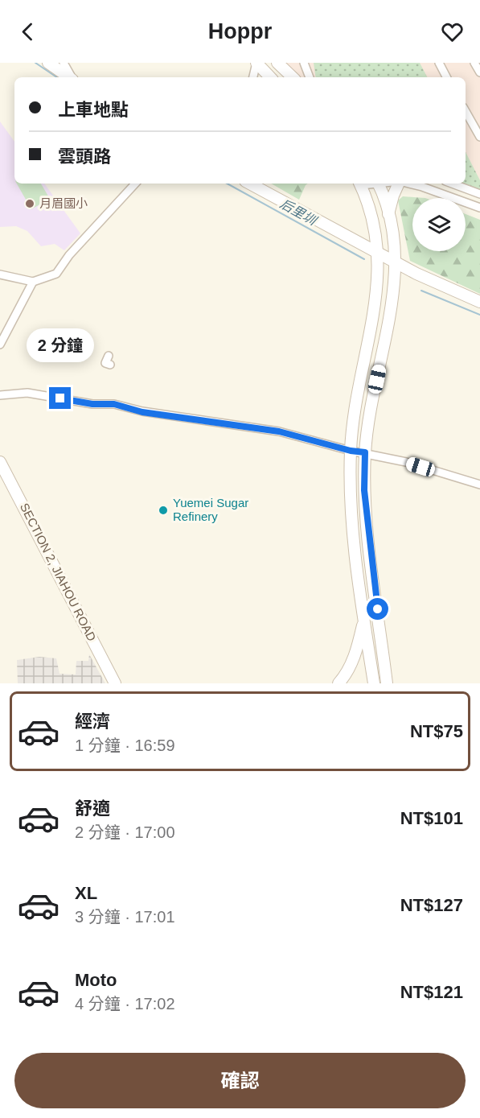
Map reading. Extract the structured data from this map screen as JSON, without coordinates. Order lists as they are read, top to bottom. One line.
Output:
{"streets":{"street":["SECTION 2, JIAHOU ROAD"]},"water":["后里圳"],"places":["月眉國小","Yuemei Sugar Refinery"],"page":{"header":"Hoppr","banner":["上車地點","雲頭路"],"bubble":"2 分鐘","list":[{"name":"經濟","note":"1 分鐘 · 16:59","value":"NT$75"},{"name":"舒適","note":"2 分鐘 · 17:00","value":"NT$101"},{"name":"XL","note":"3 分鐘 · 17:01","value":"NT$127"},{"name":"Moto","note":"4 分鐘 · 17:02","value":"NT$121"}],"buttons":"確認"}}
